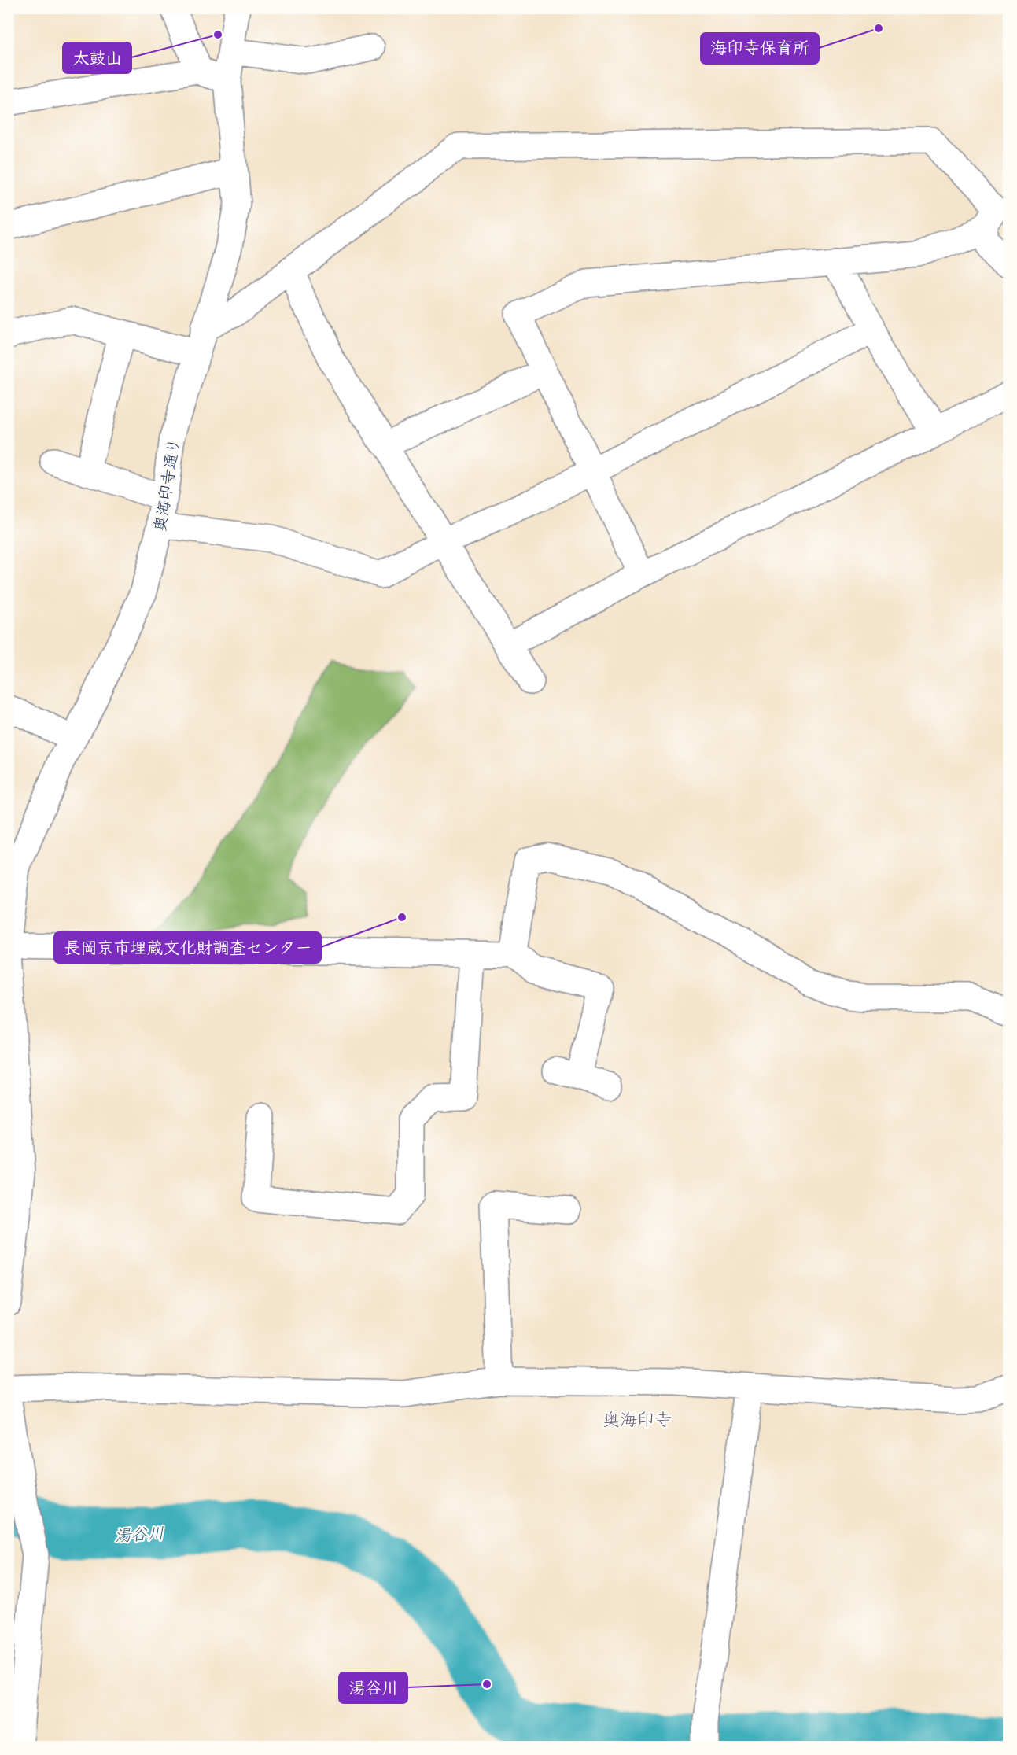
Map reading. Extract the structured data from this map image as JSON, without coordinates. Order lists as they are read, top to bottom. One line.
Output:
{"streets":{"street":["奥海印寺通り"]},"districts":["奥海印寺"],"water":["湯谷川"],"places":["海印寺保育所","太鼓山","長岡京市埋蔵文化財調査センター","湯谷川"]}
